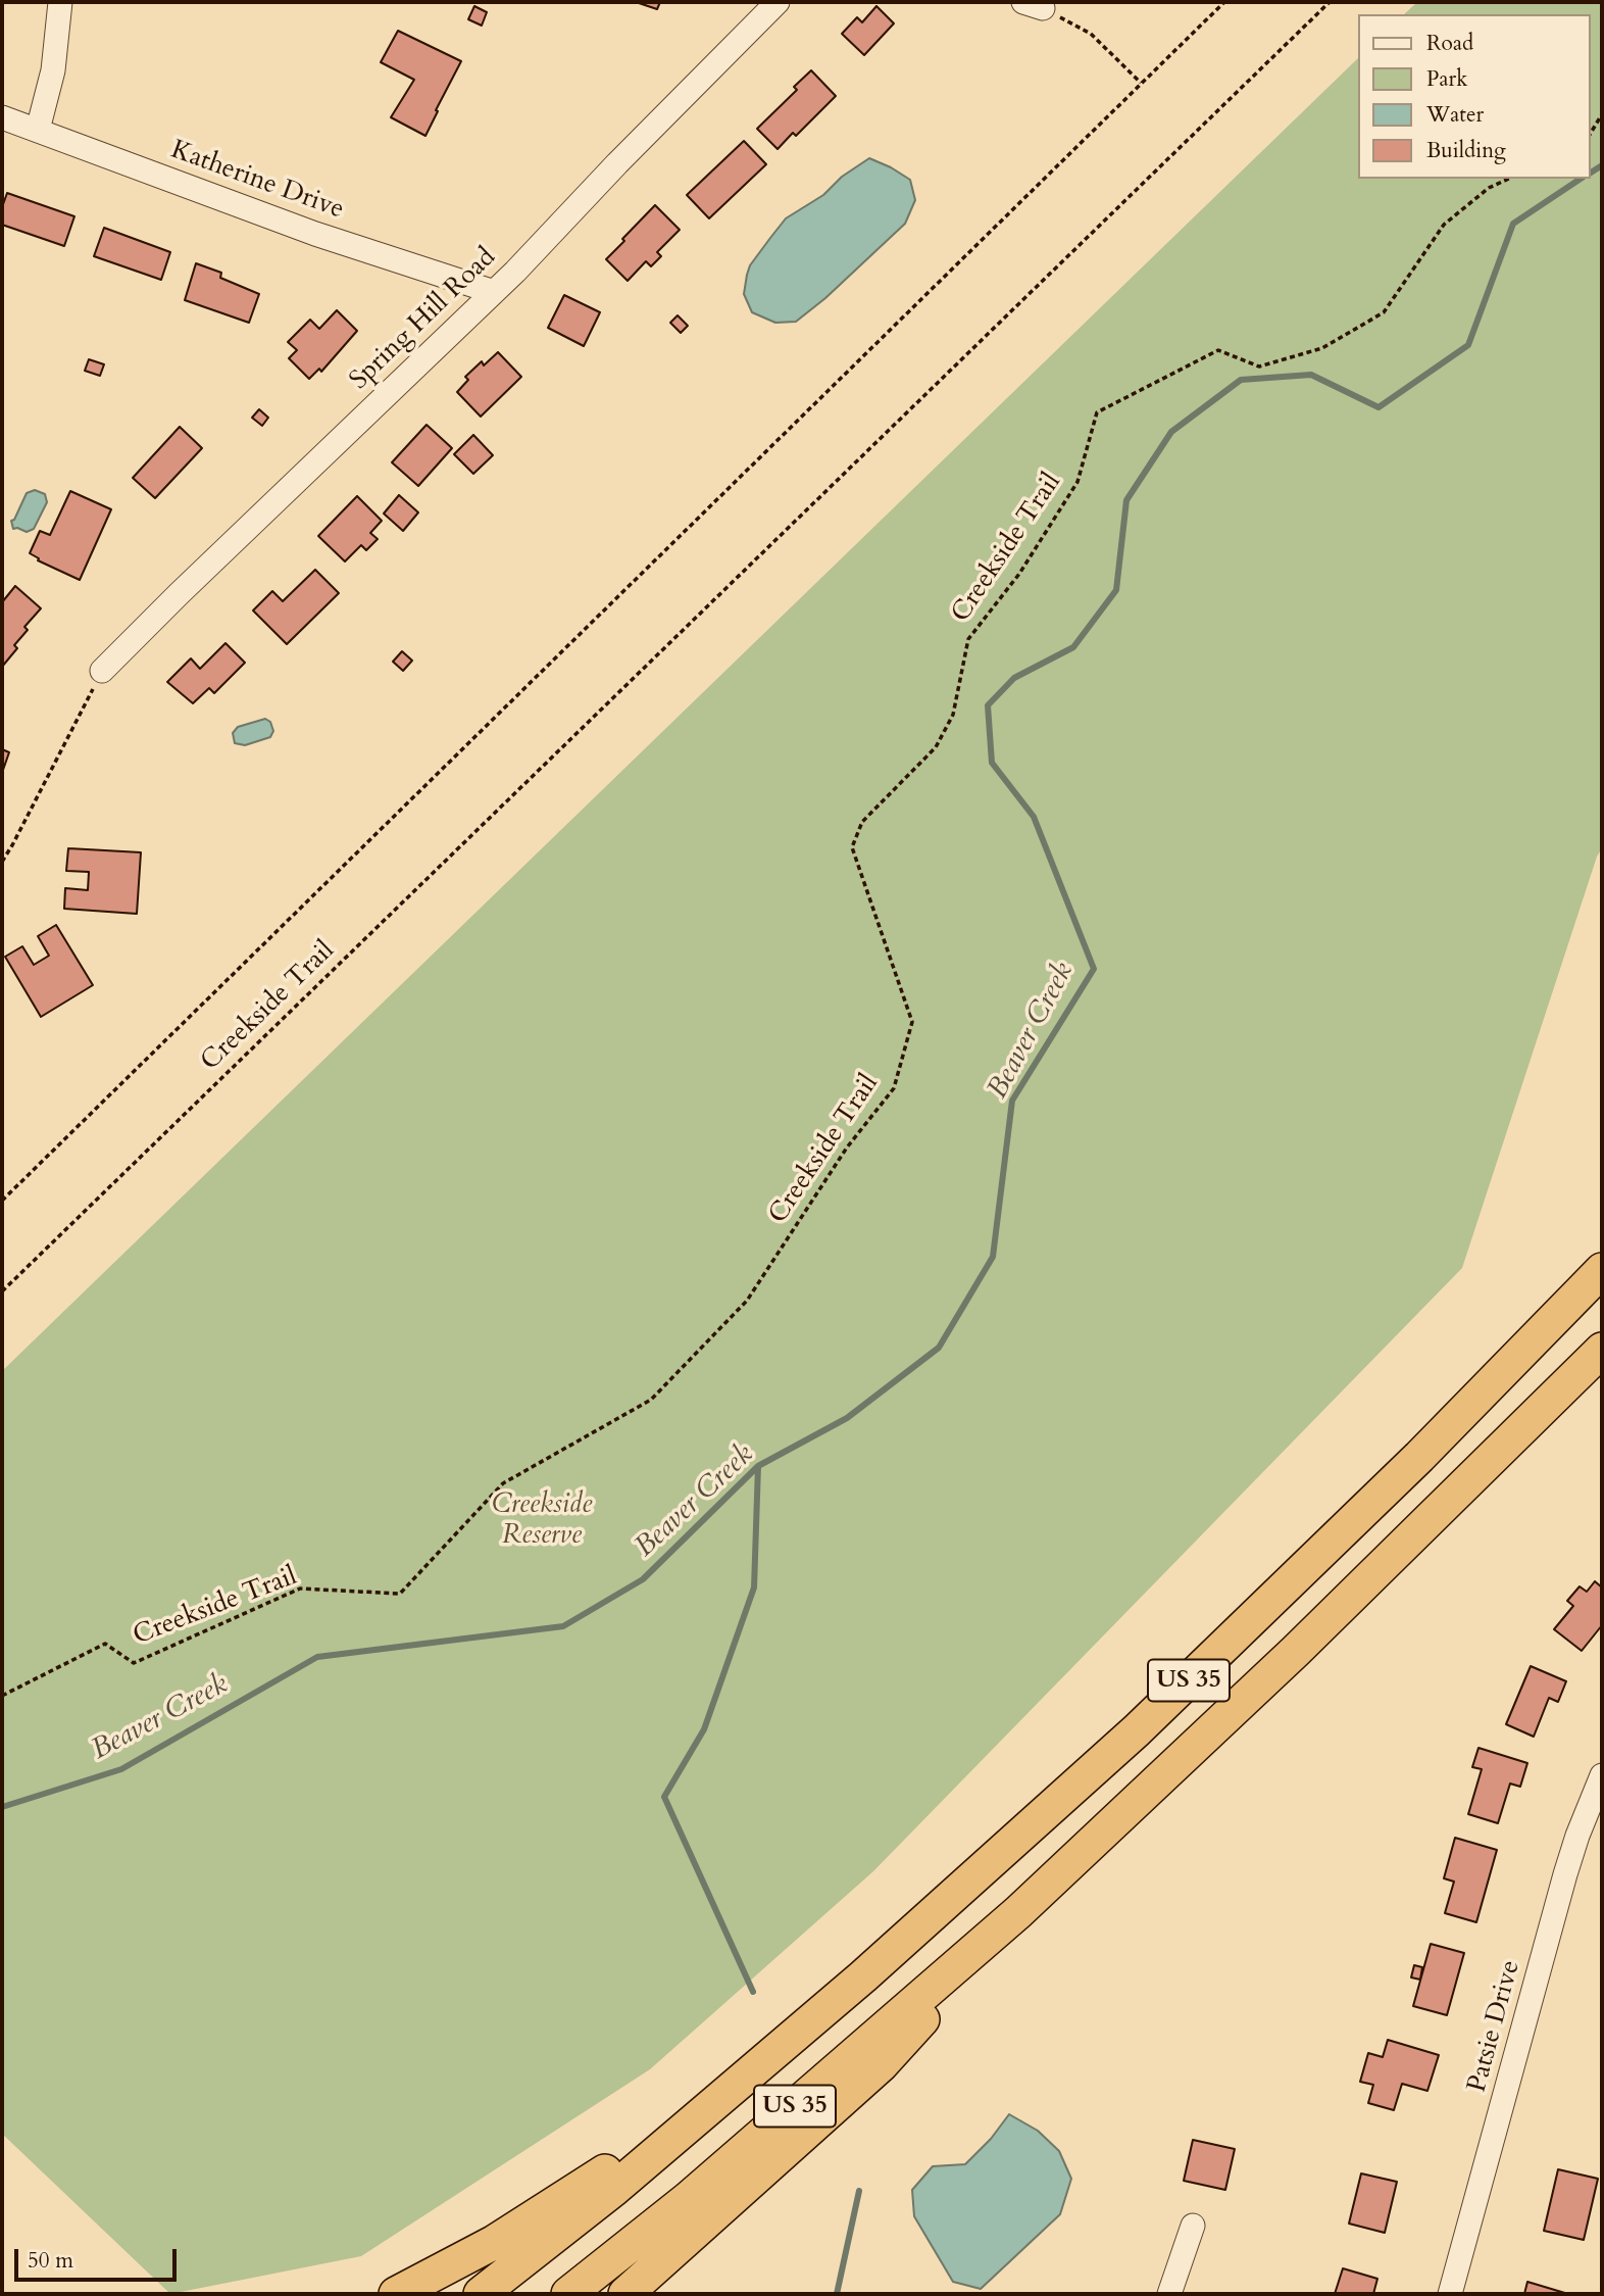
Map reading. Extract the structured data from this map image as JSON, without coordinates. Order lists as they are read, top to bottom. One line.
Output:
{"streets":{"highway":["US 35"],"street":["Katherine Drive","Spring Hill Road","Patsie Drive"],"path":["Creekside Trail"]},"crossings":[["Katherine Drive","Spring Hill Road"]],"water":["Beaver Creek"],"parks":["Creekside Reserve"],"legend":["Road","Park","Water","Building"],"scale_bar":"50 m"}
